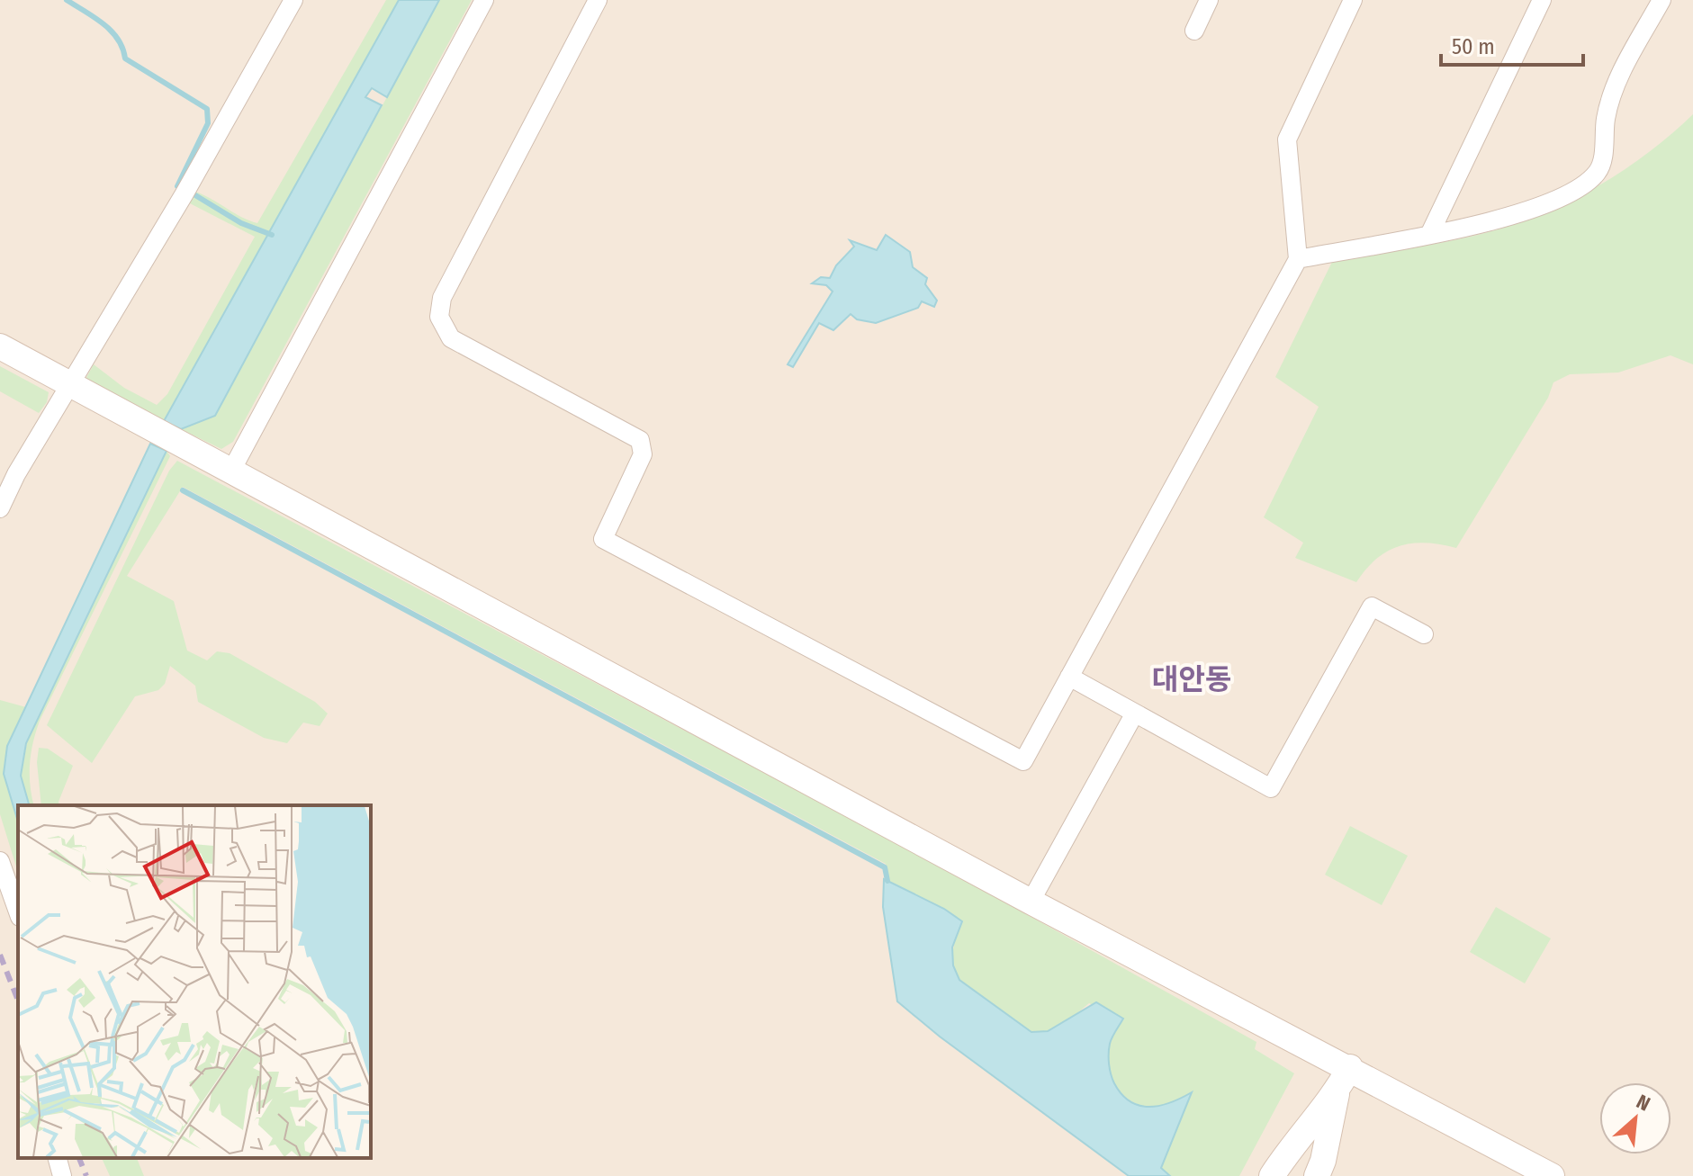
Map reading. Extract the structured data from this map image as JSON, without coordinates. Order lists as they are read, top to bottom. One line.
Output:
{"districts":["대안동"],"scale_bar":"50 m","north":"top right"}
